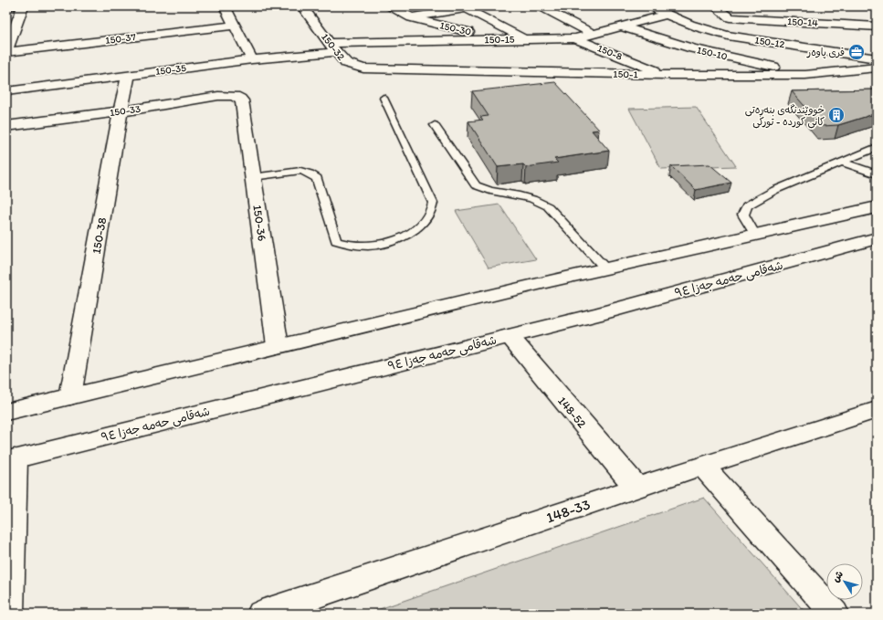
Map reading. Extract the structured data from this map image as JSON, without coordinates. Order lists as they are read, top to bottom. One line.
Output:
{"streets":{"street":["150-14","150-30","150-37","150-15","150-12","150-32","150-8","150-10","150-35","150-1","150-33","150-36","150-38","شەقامی حەمە جەزا ٩٤","148-52","148-33"]},"crossings":[["150-30","150-15"],["150-15","150-12"],["150-15","150-32"],["150-15","150-8"],["150-15","150-10"],["150-15","150-35"],["150-32","150-35"],["150-32","150-1"],["150-8","150-1"],["150-10","150-1"],["150-35","150-38"],["150-33","150-36"],["150-33","150-38"],["شەقامی حەمە جەزا ٩٤","148-52"],["148-52","148-33"]],"places":{"office":["فری پاوەر"],"building":["خووێندنگەی بنەڕەتی کانی کوردە - تورکی"]},"north":"top left"}
